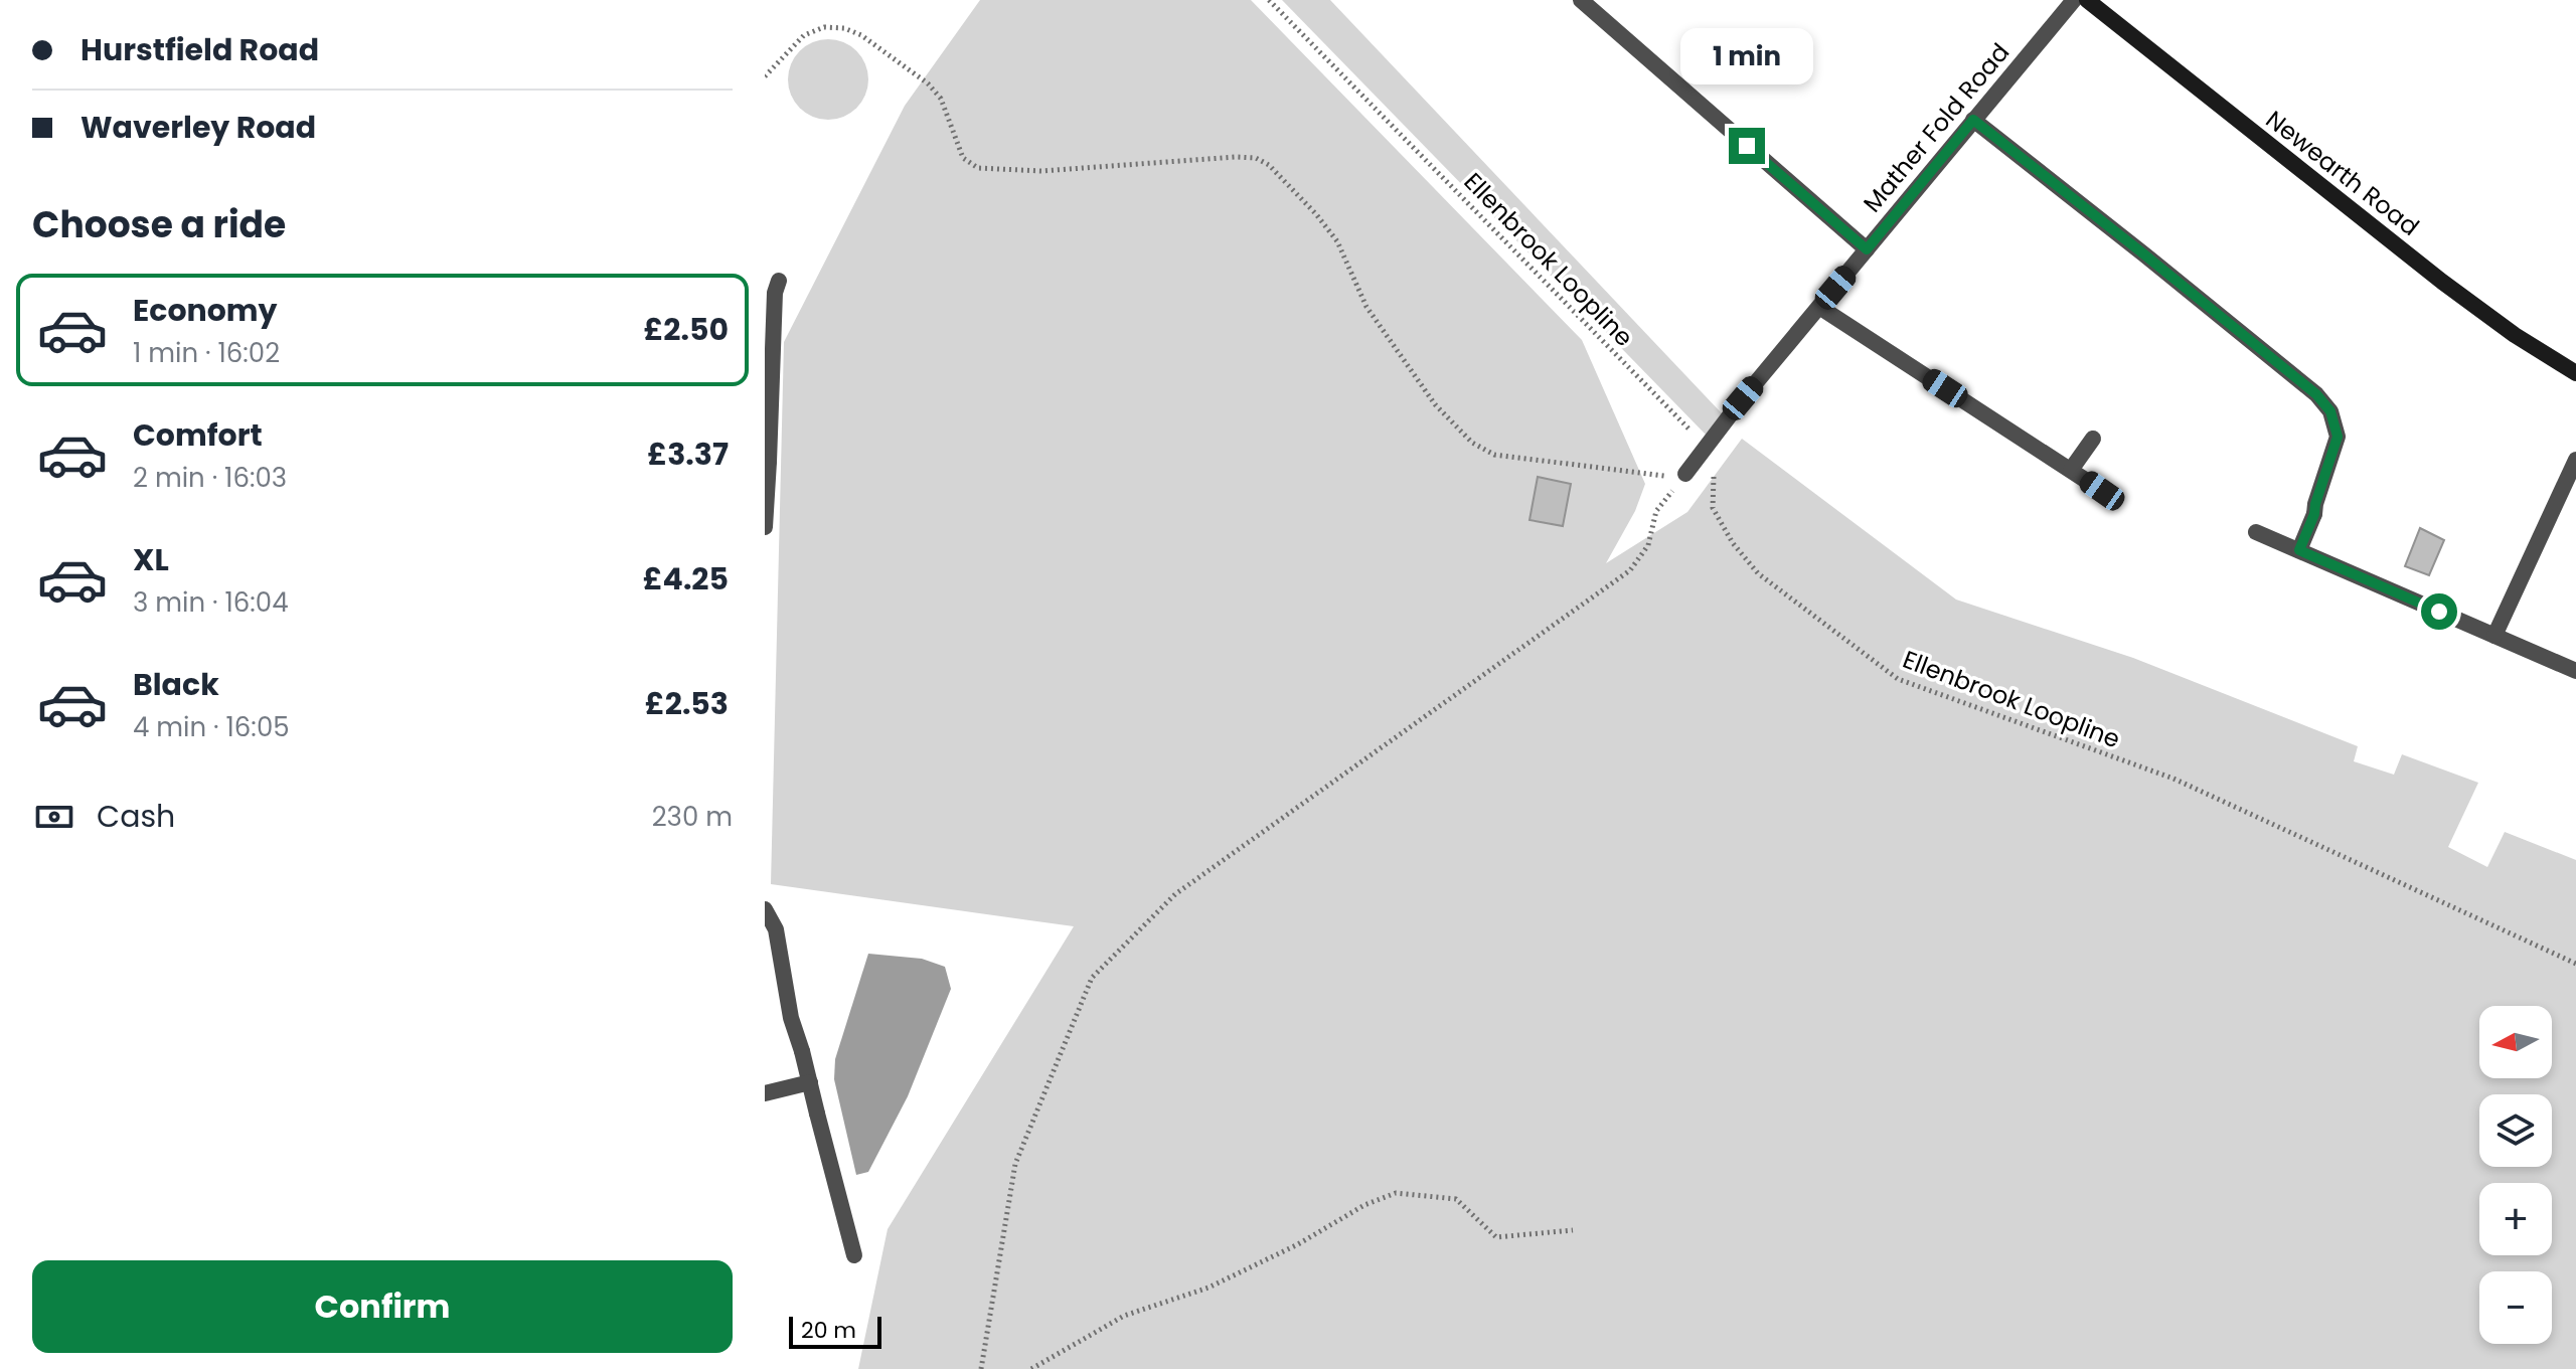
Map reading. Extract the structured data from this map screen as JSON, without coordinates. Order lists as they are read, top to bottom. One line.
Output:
{"streets":{"main road":["Newearth Road"],"street":["Mather Fold Road"],"path":["Ellenbrook Loopline"]},"crossings":[["Mather Fold Road","Ellenbrook Loopline"]],"scale_bar":"20 m","north":"left","page":{"banner":["Hurstfield Road","Waverley Road"],"bubble":"1 min","heading":"Choose a ride","list":[{"name":"Economy","note":"1 min · 16:02","value":"£2.50"},{"name":"Comfort","note":"2 min · 16:03","value":"£3.37"},{"name":"XL","note":"3 min · 16:04","value":"£4.25"},{"name":"Black","note":"4 min · 16:05","value":"£2.53"}],"pay":["Cash","230 m"],"map_buttons":["+","−"],"buttons":"Confirm","scale":"20 m"}}
